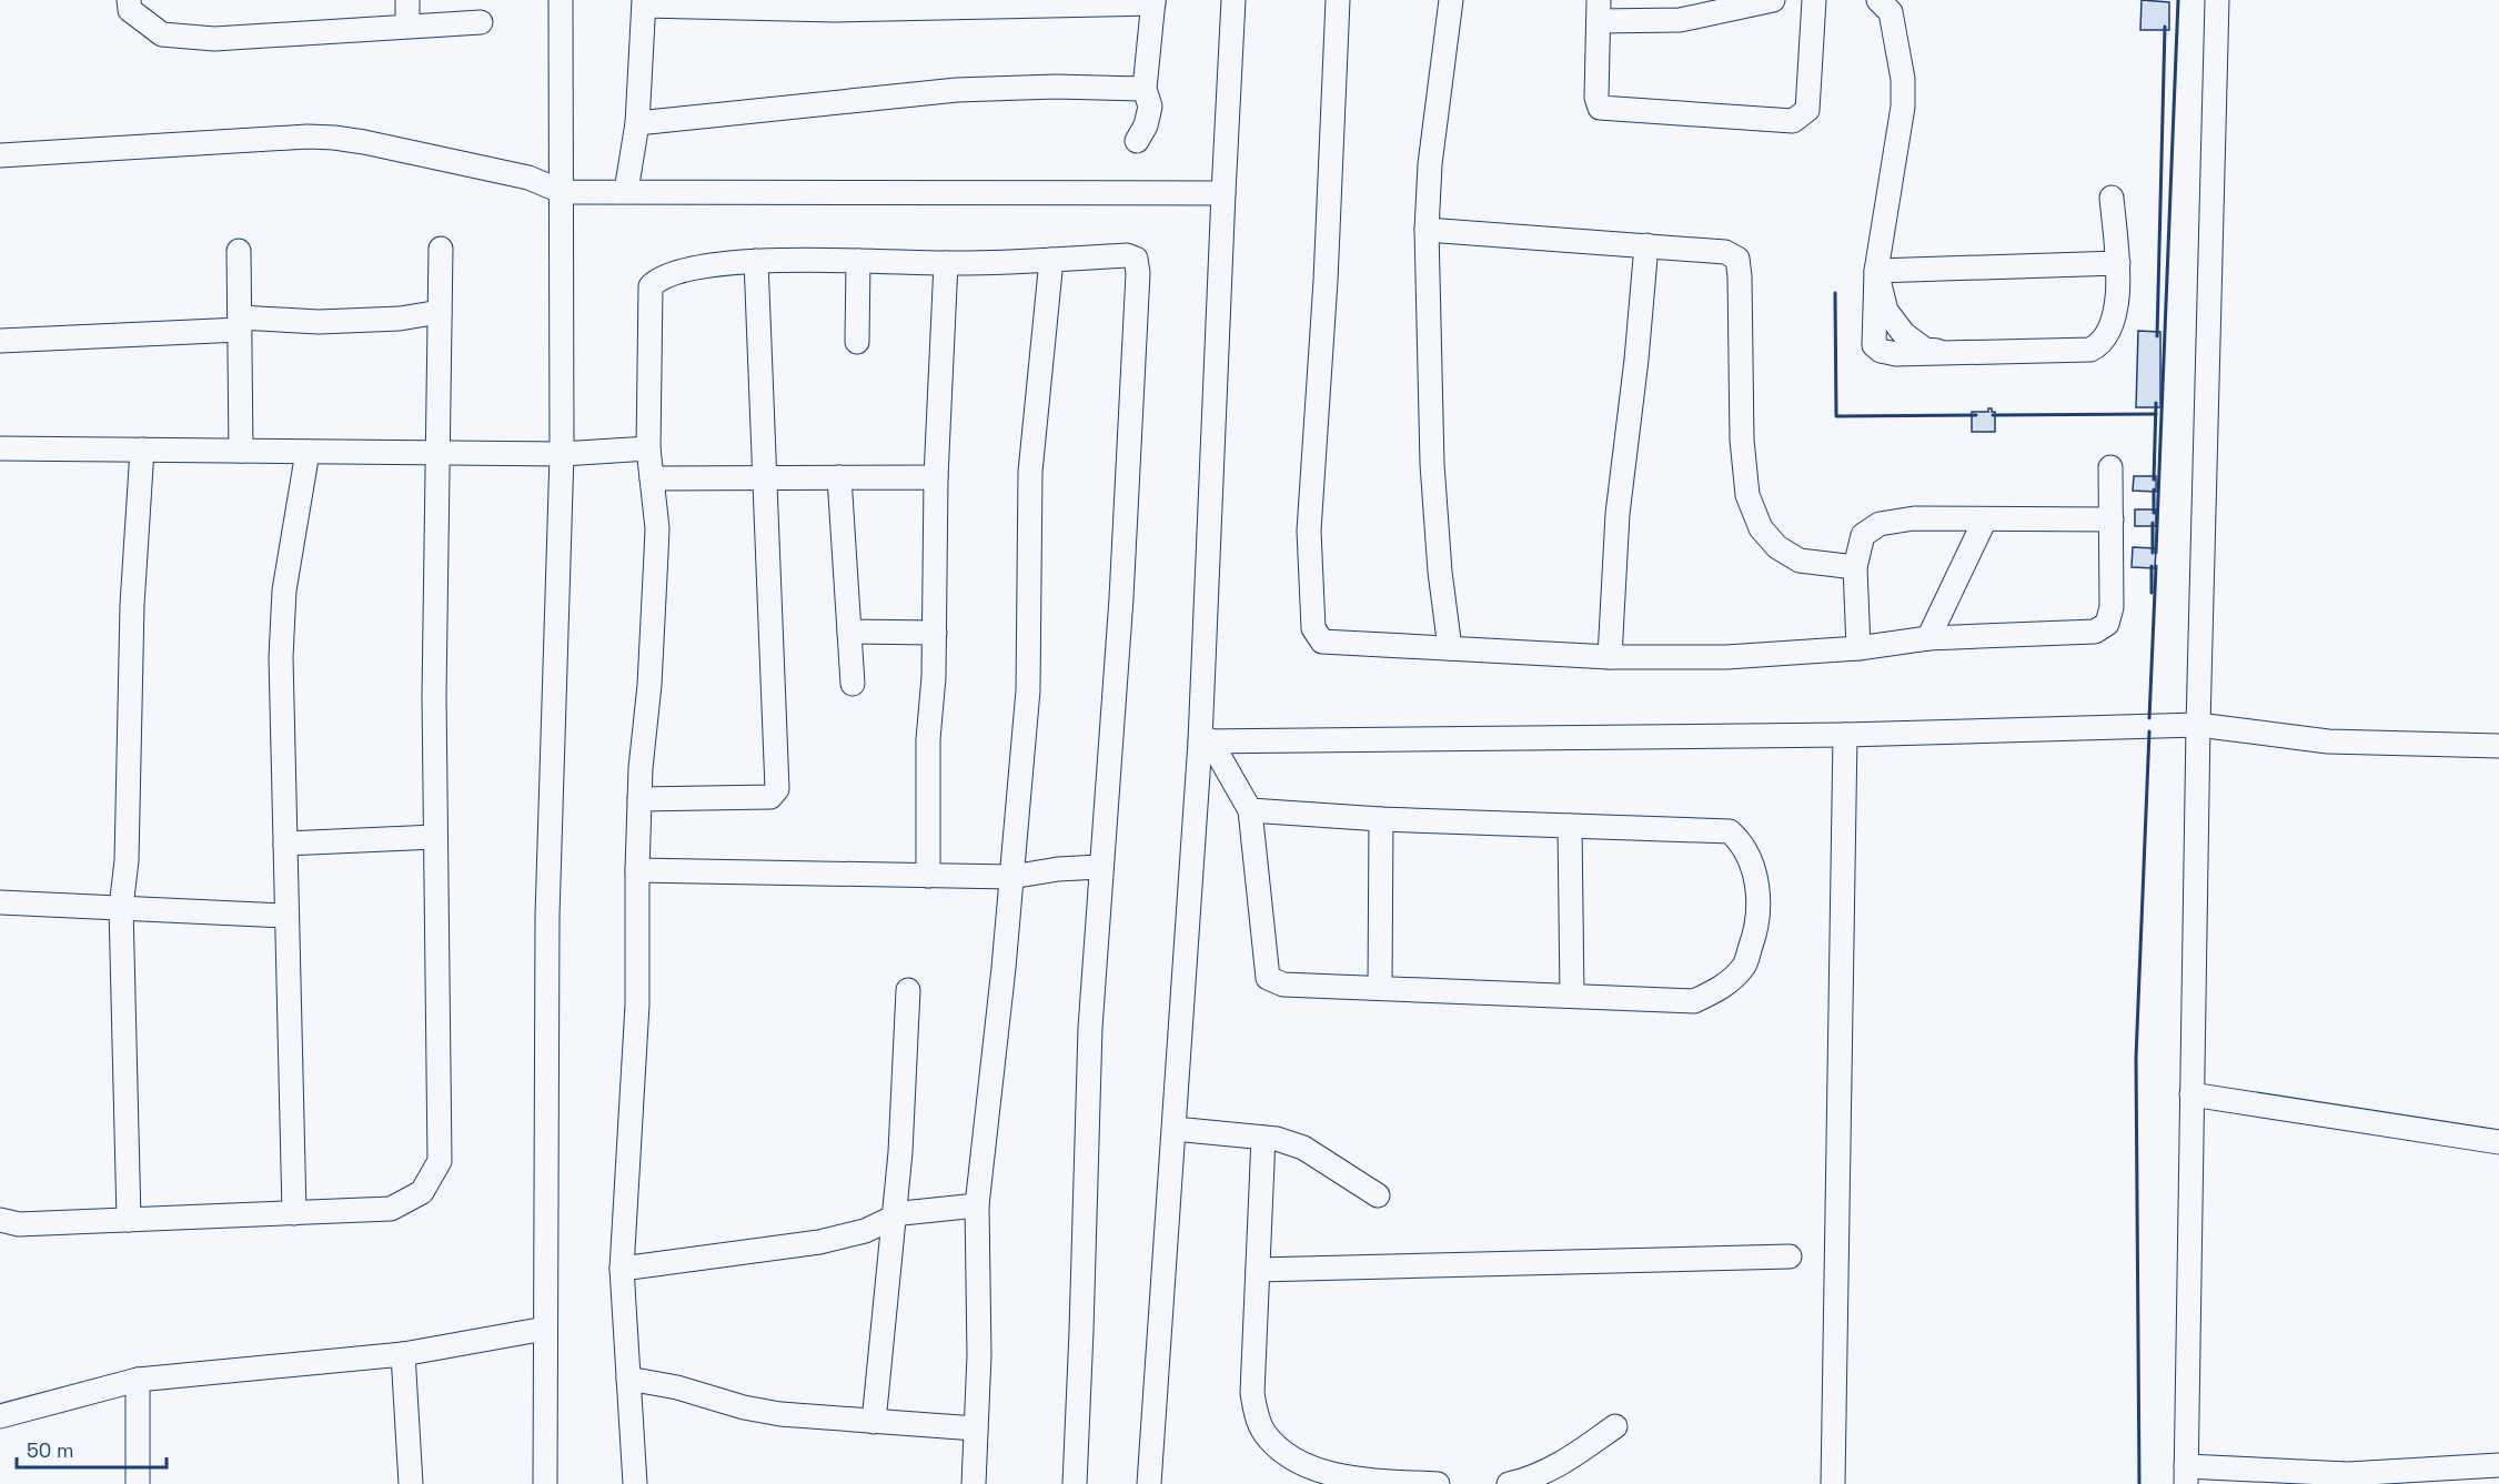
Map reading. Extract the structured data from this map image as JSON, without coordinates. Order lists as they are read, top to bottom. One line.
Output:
{"scale_bar":"50 m"}
